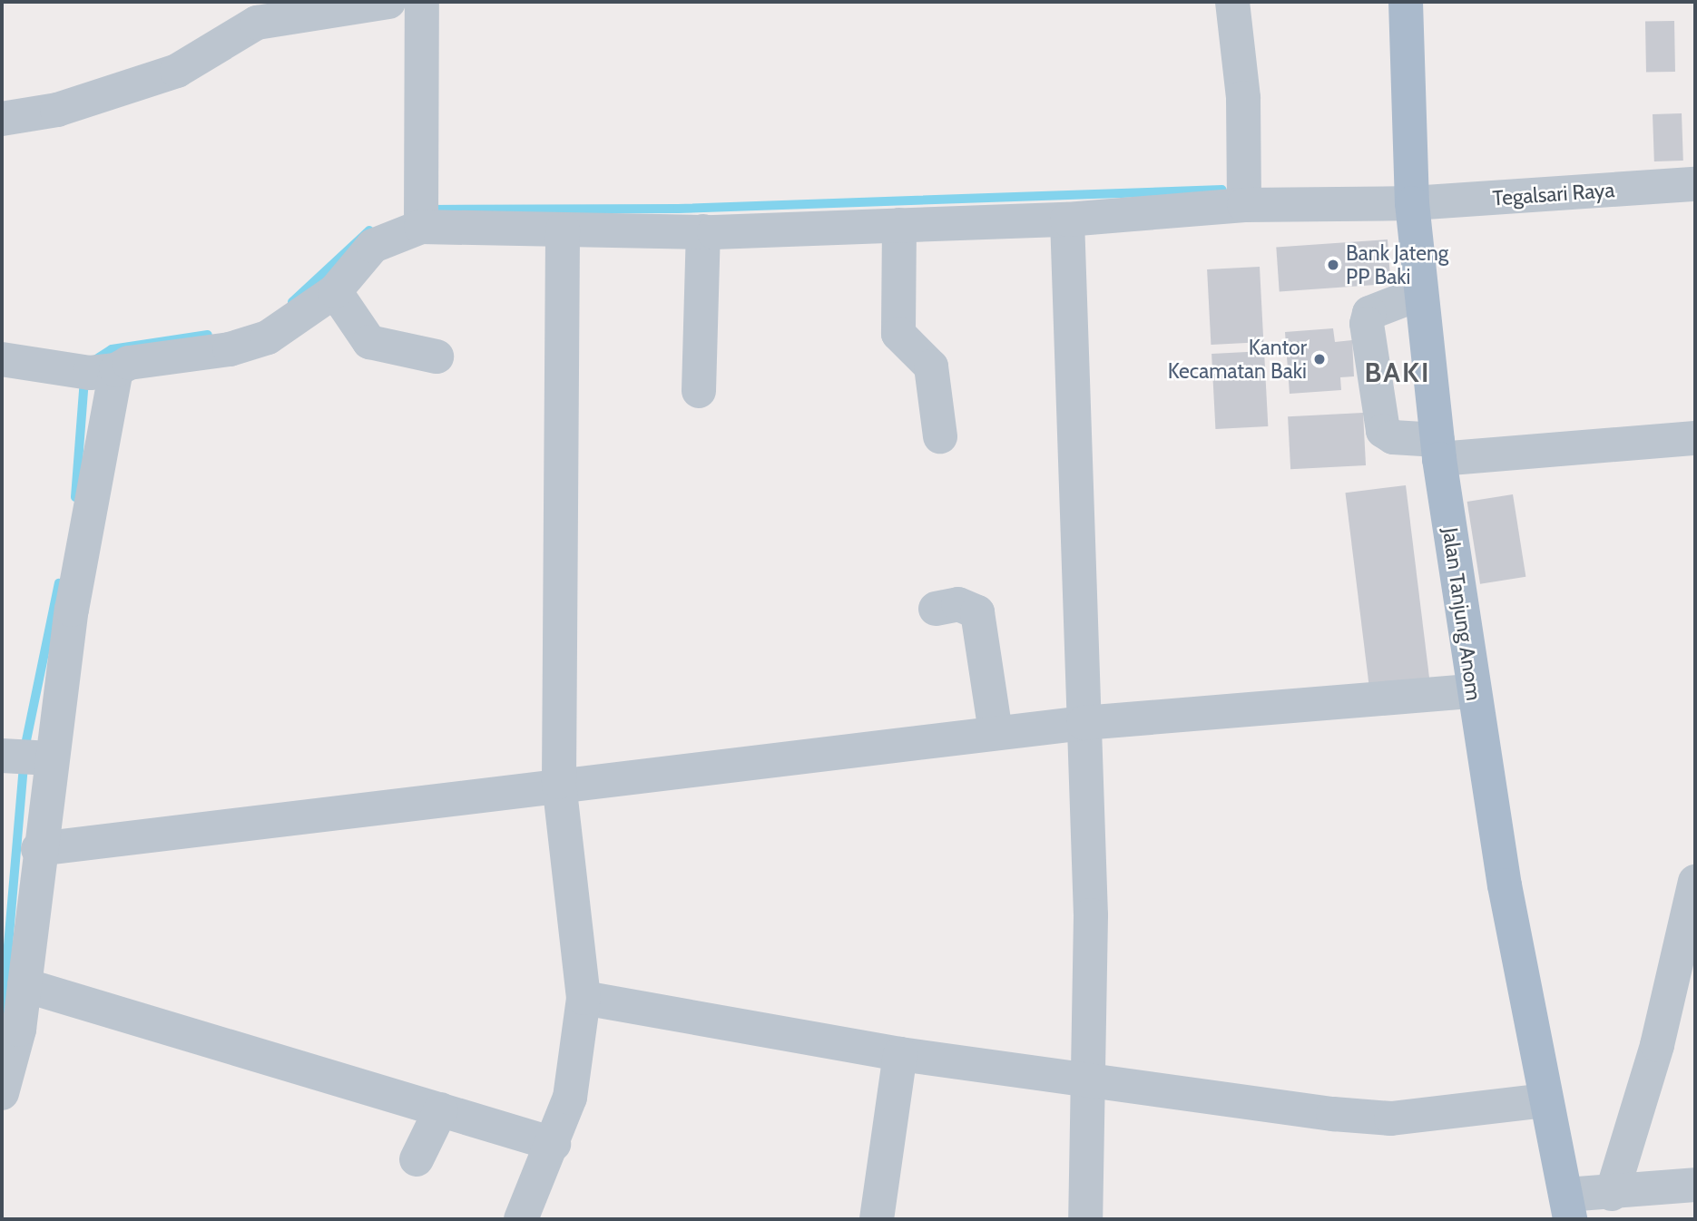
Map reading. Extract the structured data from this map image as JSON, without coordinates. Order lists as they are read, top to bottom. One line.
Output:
{"streets":{"main road":["Jalan Tanjung Anom"],"street":["Tegalsari Raya"]},"crossings":[["Tegalsari Raya","Jalan Tanjung Anom"]],"districts":["BAKI"],"places":["Bank Jateng PP Baki","Kantor Kecamatan Baki"]}
